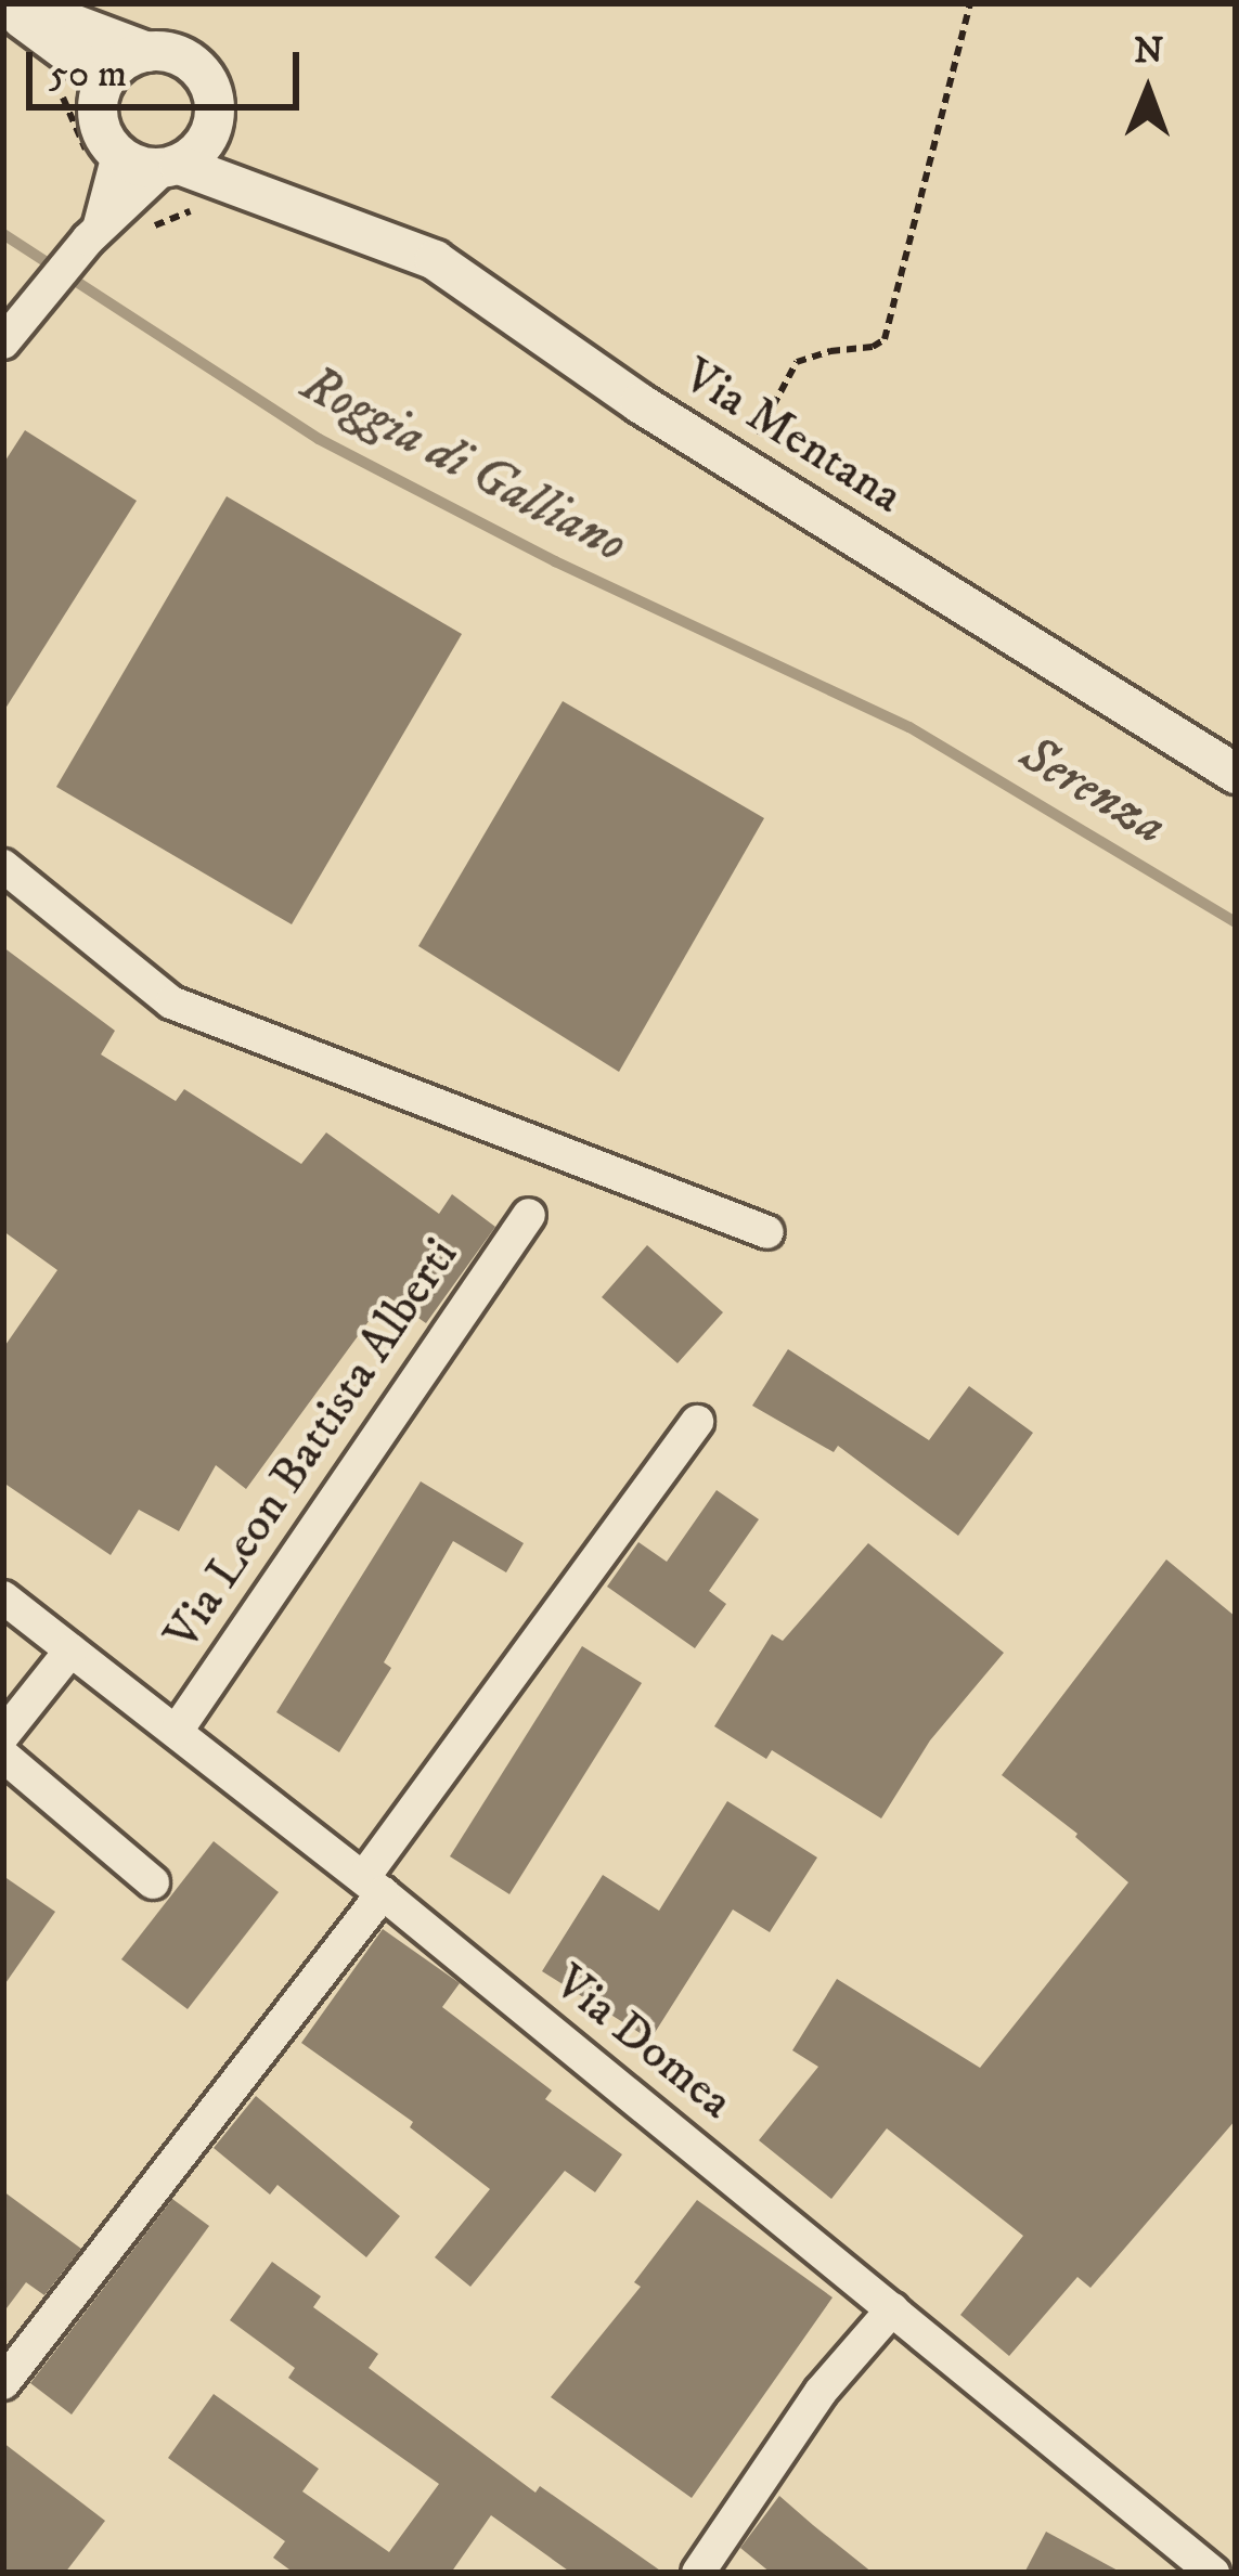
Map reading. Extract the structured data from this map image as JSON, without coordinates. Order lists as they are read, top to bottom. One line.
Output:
{"streets":{"street":["Via Mentana","Via Leon Battista Alberti","Via Domea"]},"crossings":[["Via Leon Battista Alberti","Via Domea"]],"water":["Roggia di Galliano","Serenza"],"scale_bar":"50 m","north":"top"}
